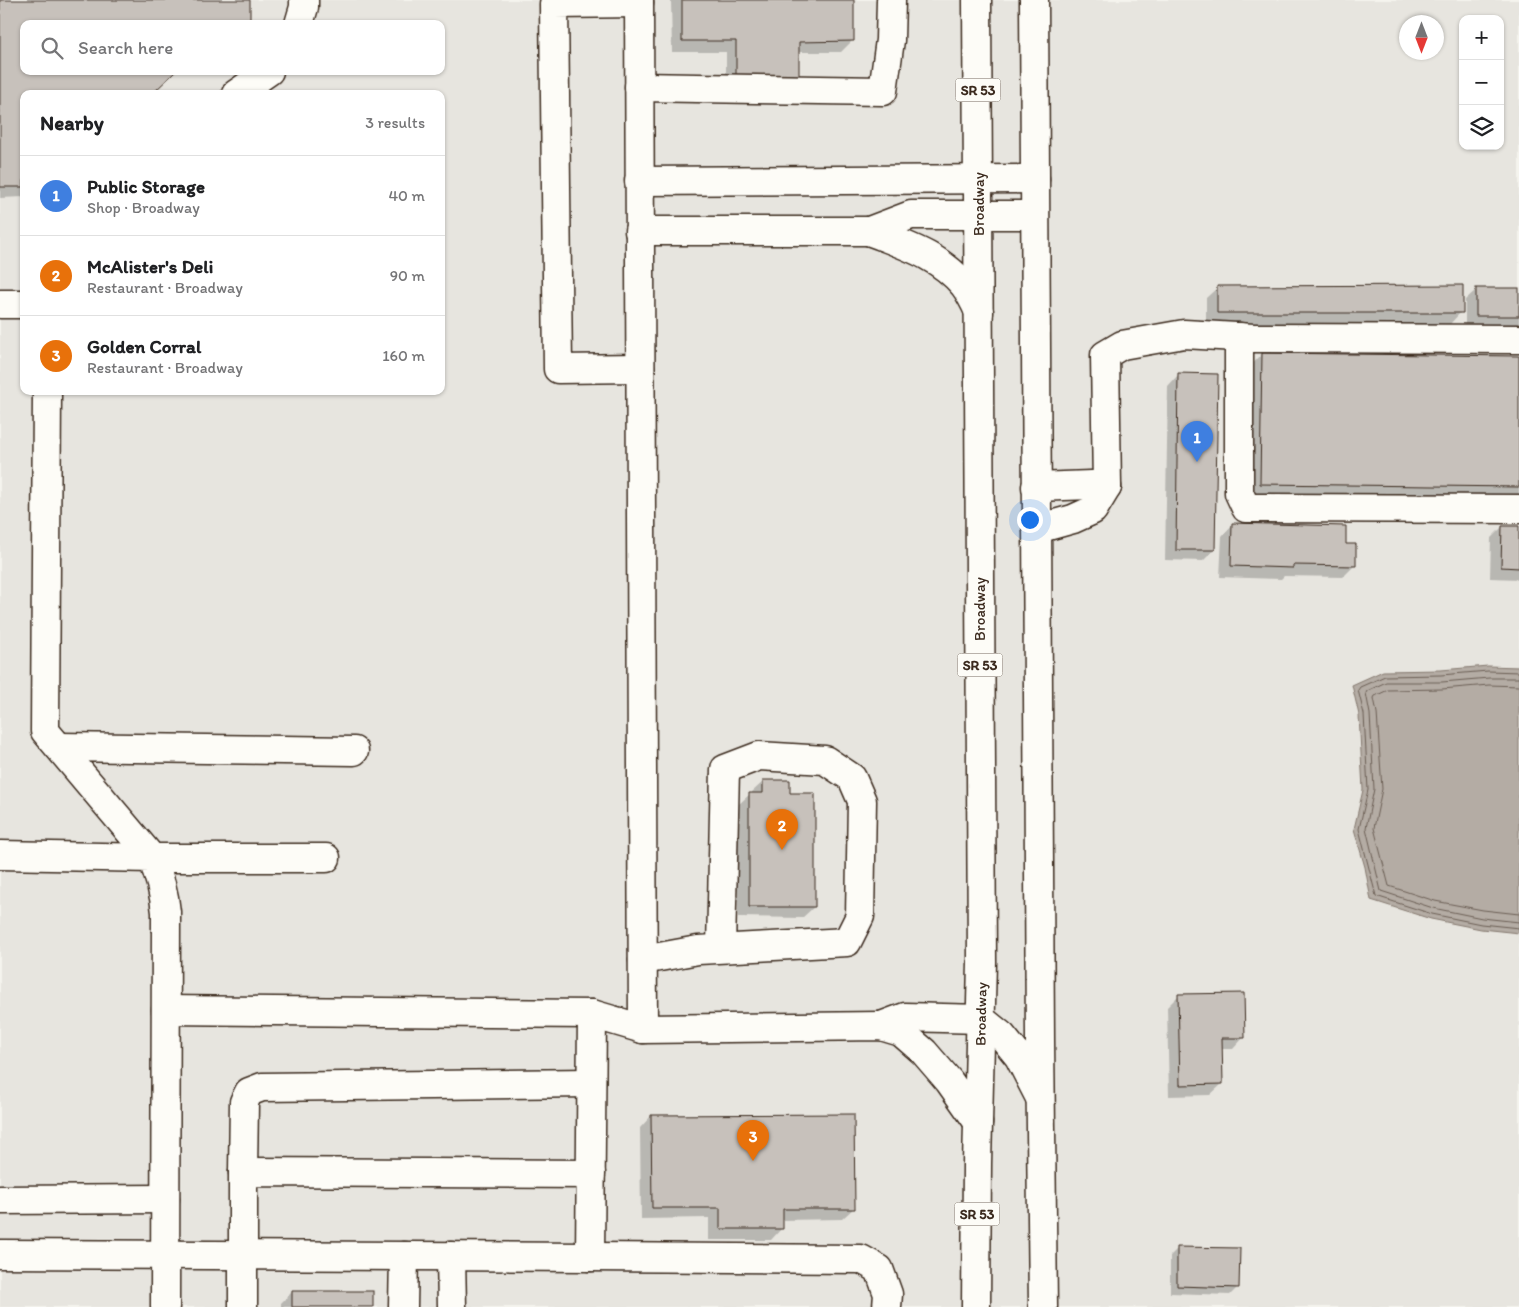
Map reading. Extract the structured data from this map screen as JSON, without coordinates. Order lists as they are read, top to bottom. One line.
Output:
{"streets":{"main road":["SR 53","Broadway"]},"north":"bottom","page":{"map_buttons":["+","−"],"search":"Search here","heading":["Nearby","3 results"],"list":[{"mark":"1","name":"Public Storage","note":"Shop · Broadway","value":"40 m"},{"mark":"2","name":"McAlister's Deli","note":"Restaurant · Broadway","value":"90 m"},{"mark":"3","name":"Golden Corral","note":"Restaurant · Broadway","value":"160 m"}],"pins":["1","2","3"]}}
